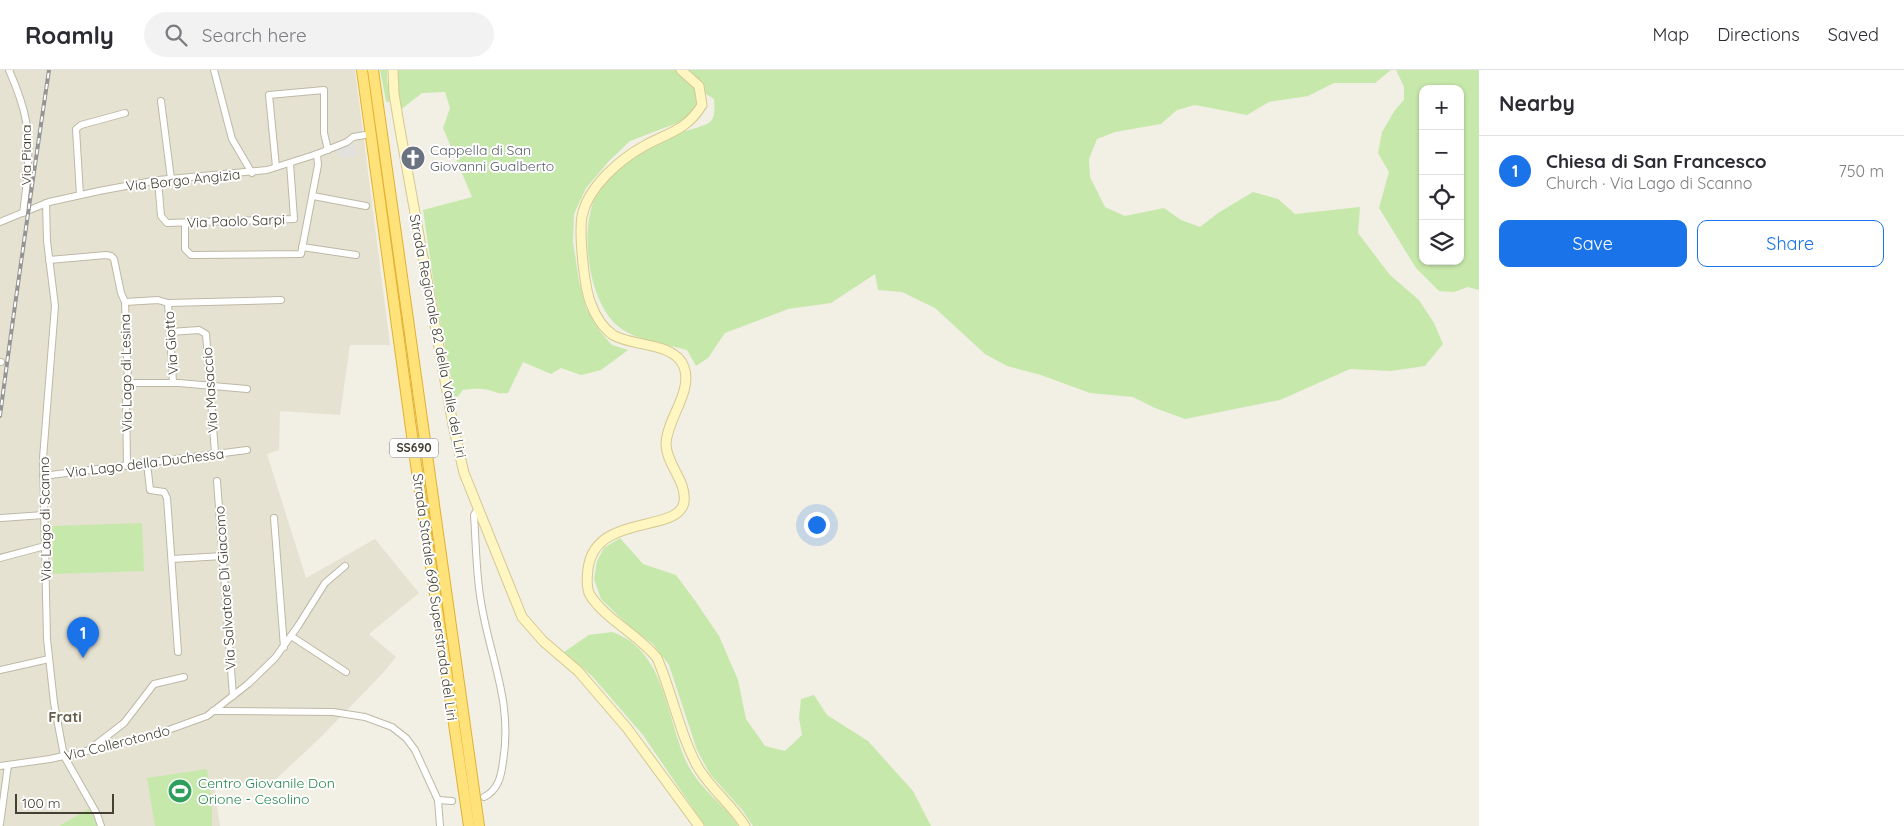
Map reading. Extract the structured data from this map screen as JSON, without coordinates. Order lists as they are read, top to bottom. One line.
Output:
{"streets":{"highway":["SS690","Strada Statale 690 Superstrada del Liri"],"main road":["Strada Regionale 82 della Valle del Liri"],"street":["Via Piana","Via Borgo Angizia","Via Paolo Sarpi","Via Giotto","Via Lago di Lesina","Via Masaccio","Via Lago della Duchessa","Via Lago di Scanno","Via Salvatore Di Giacomo","Via Collerotondo"]},"crossings":[["Via Piana","Via Borgo Angizia"],["Via Borgo Angizia","Via Paolo Sarpi"],["Via Borgo Angizia","Via Lago di Scanno"],["Via Giotto","Via Masaccio"],["Via Lago di Lesina","Via Lago della Duchessa"],["Via Lago di Lesina","Via Lago di Scanno"],["Via Masaccio","Via Lago della Duchessa"],["Via Lago della Duchessa","Via Lago di Scanno"],["Via Lago di Scanno","Via Collerotondo"],["Via Salvatore Di Giacomo","Via Collerotondo"]],"districts":["Frati"],"places":{"church":["Cappella di San Giovanni Gualberto"],"sports":["Centro Giovanile Don Orione - Cesolino"]},"scale_bar":"100 m","page":{"header":"Roamly","search":"Search here","nav":["Map","Directions","Saved"],"heading":"Nearby","map_buttons":["+","−"],"list":[{"mark":"1","name":"Chiesa di San Francesco","note":"Church · Via Lago di Scanno","value":"750 m"}],"buttons":["Save","Share"],"pins":"1","scale":"100 m"}}
